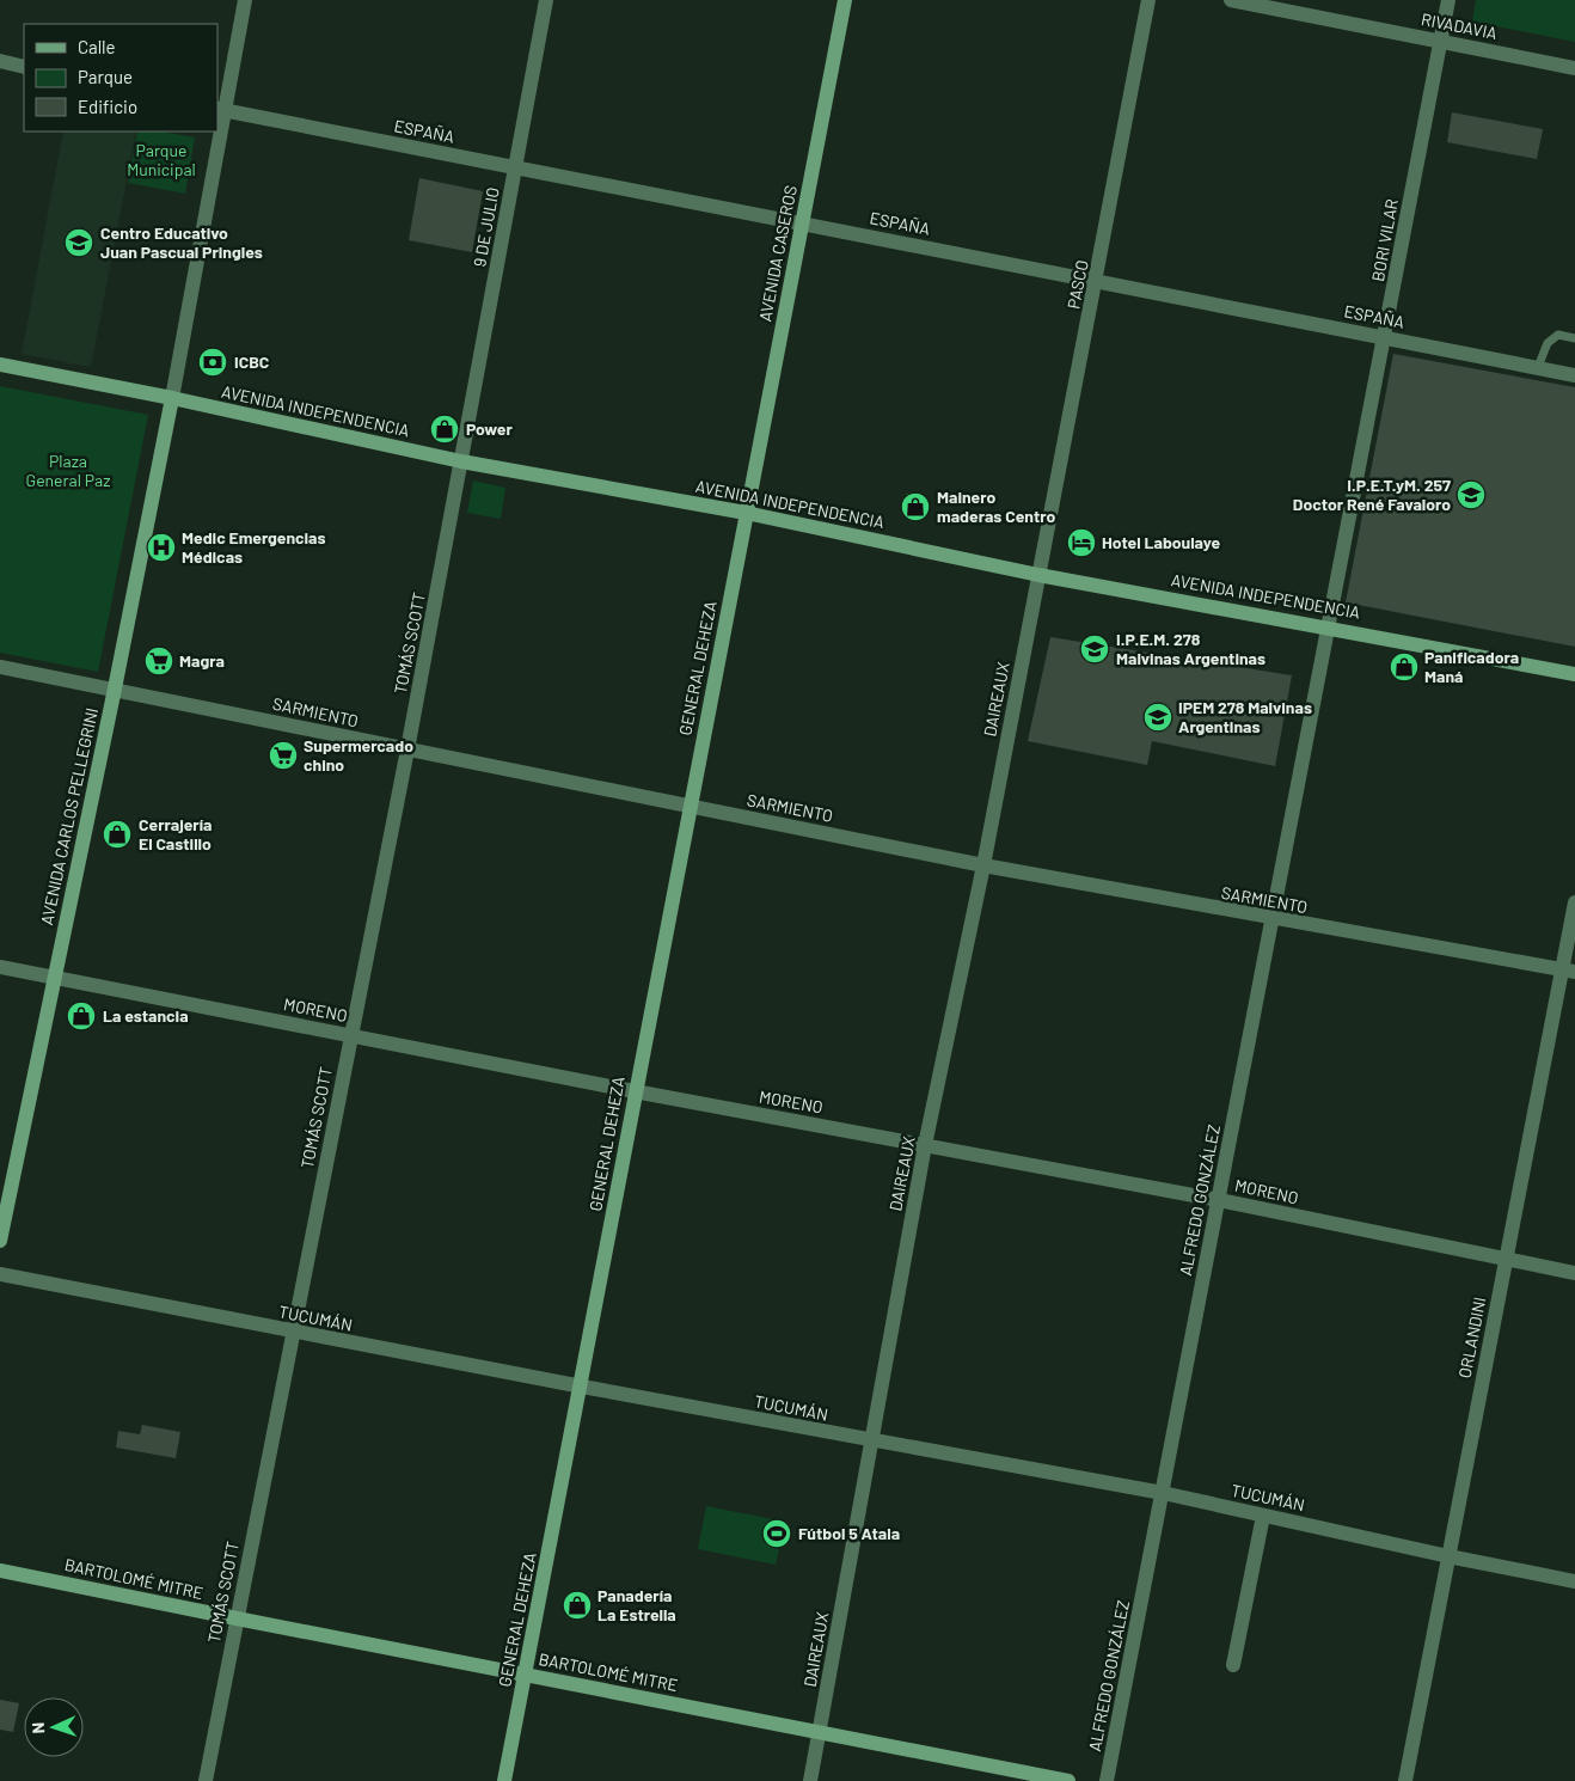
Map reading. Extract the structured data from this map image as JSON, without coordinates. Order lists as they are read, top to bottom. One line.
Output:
{"streets":{"main road":["AVENIDA CASEROS","AVENIDA INDEPENDENCIA","GENERAL DEHEZA","AVENIDA CARLOS PELLEGRINI","BARTOLOMÉ MITRE"],"street":["RIVADAVIA","ESPAÑA","9 DE JULIO","BORI VILAR","PASCO","TOMÁS SCOTT","DAIREAUX","SARMIENTO","MORENO","ALFREDO GONZÁLEZ","TUCUMÁN","ORLANDINI"]},"crossings":[["RIVADAVIA","BORI VILAR"],["ESPAÑA","9 DE JULIO"],["ESPAÑA","BORI VILAR"],["ESPAÑA","AVENIDA CASEROS"],["ESPAÑA","PASCO"],["9 DE JULIO","AVENIDA INDEPENDENCIA"],["9 DE JULIO","TOMÁS SCOTT"],["BORI VILAR","AVENIDA INDEPENDENCIA"],["BORI VILAR","ALFREDO GONZÁLEZ"],["AVENIDA CASEROS","AVENIDA INDEPENDENCIA"],["AVENIDA CASEROS","GENERAL DEHEZA"],["PASCO","AVENIDA INDEPENDENCIA"],["PASCO","DAIREAUX"],["AVENIDA INDEPENDENCIA","TOMÁS SCOTT"],["AVENIDA INDEPENDENCIA","GENERAL DEHEZA"],["AVENIDA INDEPENDENCIA","DAIREAUX"],["AVENIDA INDEPENDENCIA","AVENIDA CARLOS PELLEGRINI"],["AVENIDA INDEPENDENCIA","ALFREDO GONZÁLEZ"],["TOMÁS SCOTT","SARMIENTO"],["TOMÁS SCOTT","MORENO"],["TOMÁS SCOTT","TUCUMÁN"],["TOMÁS SCOTT","BARTOLOMÉ MITRE"],["GENERAL DEHEZA","SARMIENTO"],["GENERAL DEHEZA","MORENO"],["GENERAL DEHEZA","TUCUMÁN"],["GENERAL DEHEZA","BARTOLOMÉ MITRE"],["DAIREAUX","SARMIENTO"],["DAIREAUX","MORENO"],["DAIREAUX","TUCUMÁN"],["DAIREAUX","BARTOLOMÉ MITRE"],["SARMIENTO","AVENIDA CARLOS PELLEGRINI"],["SARMIENTO","ALFREDO GONZÁLEZ"],["SARMIENTO","ORLANDINI"],["AVENIDA CARLOS PELLEGRINI","MORENO"],["MORENO","ALFREDO GONZÁLEZ"],["MORENO","ORLANDINI"],["ALFREDO GONZÁLEZ","TUCUMÁN"],["TUCUMÁN","ORLANDINI"]],"parks":["Parque Municipal","Plaza General Paz"],"places":{"school or university":["Centro Educativo Juan Pascual Pringles","I.P.E.T.yM. 257 Doctor René Favaloro","I.P.E.M. 278 Malvinas Argentinas","IPEM 278 Malvinas Argentinas"],"bank":["ICBC"],"shop":["Power","Mainero maderas Centro","Panificadora Maná","Cerrajería El Castillo","La estancia","Panadería La Estrella"],"hotel":["Hotel Laboulaye"],"hospital":["Medic Emergencias Médicas"],"supermarket":["Magra","Supermercado chino"],"sports":["Fútbol 5 Atala"]},"legend":["Calle","Parque","Edificio"],"north":"left"}
